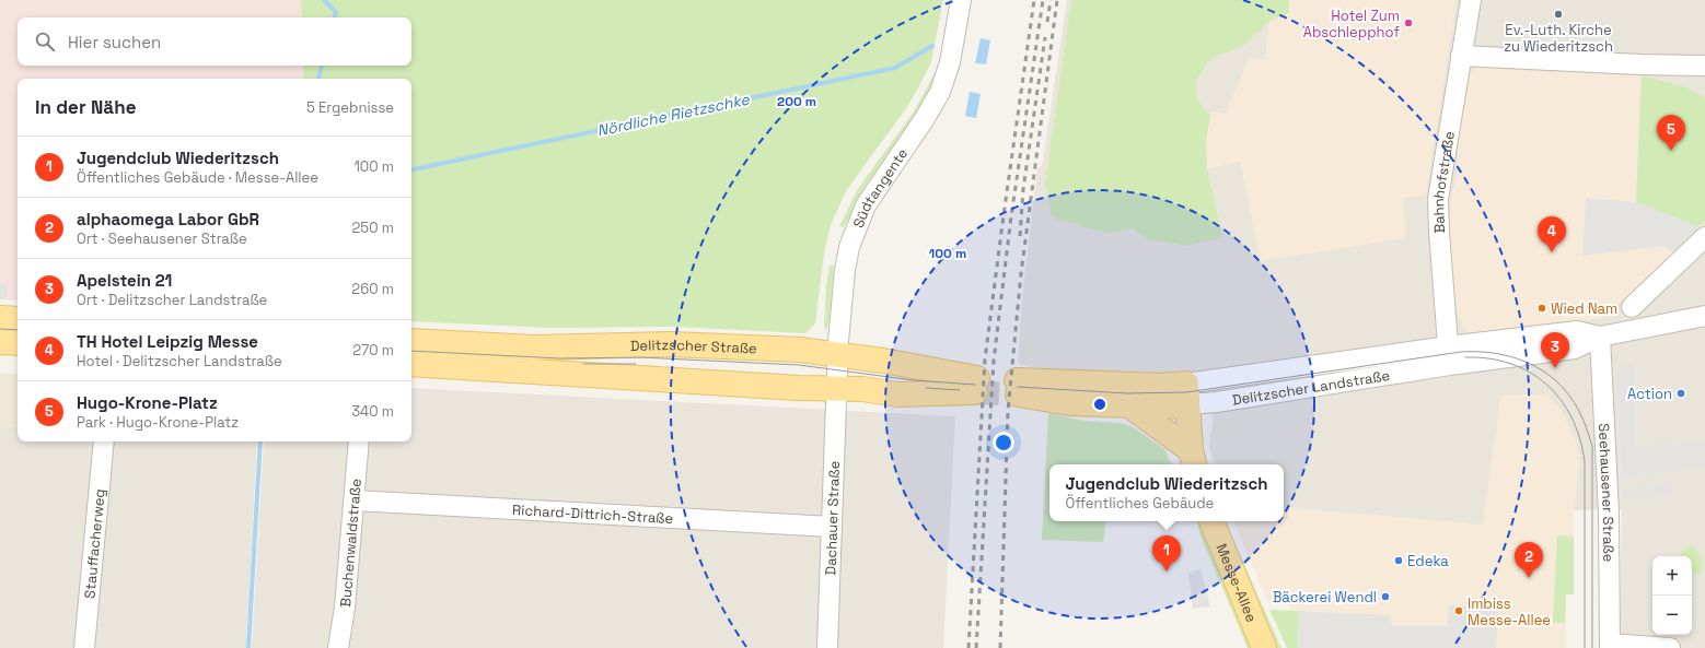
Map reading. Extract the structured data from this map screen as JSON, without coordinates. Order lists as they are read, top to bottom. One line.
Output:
{"streets":{"main road":["Delitzscher Straße","Delitzscher Landstraße","Messe-Allee"],"street":["Bahnhofstraße","Südtangente","Seehausener Straße","Richard-Dittrich-Straße","Dachauer Straße","Stauffacherweg","Buchenwaldstraße"]},"crossings":[["Bahnhofstraße","Delitzscher Landstraße"],["Südtangente","Delitzscher Straße"],["Südtangente","Dachauer Straße"],["Delitzscher Straße","Dachauer Straße"],["Delitzscher Landstraße","Seehausener Straße"],["Richard-Dittrich-Straße","Dachauer Straße"],["Richard-Dittrich-Straße","Buchenwaldstraße"]],"water":["Nördliche Rietzschke"],"places":["Ev.-Luth. Kirche zu Wiederitzsch","Hotel Zum Abschlepphof","Wied Nam","Action","Edeka","Bäckerei Wendl","Imbiss Messe-Allee"],"page":{"search":"Hier suchen","heading":["In der Nähe","5 Ergebnisse"],"pins":["5","4","3","1","2"],"list":[{"mark":"1","name":"Jugendclub Wiederitzsch","note":"Öffentliches Gebäude · Messe-Allee","value":"100 m"},{"mark":"2","name":"alphaomega Labor GbR","note":"Ort · Seehausener Straße","value":"250 m"},{"mark":"3","name":"Apelstein 21","note":"Ort · Delitzscher Landstraße","value":"260 m"},{"mark":"4","name":"TH Hotel Leipzig Messe","note":"Hotel · Delitzscher Landstraße","value":"270 m"},{"mark":"5","name":"Hugo-Krone-Platz","note":"Park · Hugo-Krone-Platz","value":"340 m"}],"popup":["Jugendclub Wiederitzsch","Öffentliches Gebäude"],"map_buttons":["+","−"]},"rings":["200 m","100 m"]}
